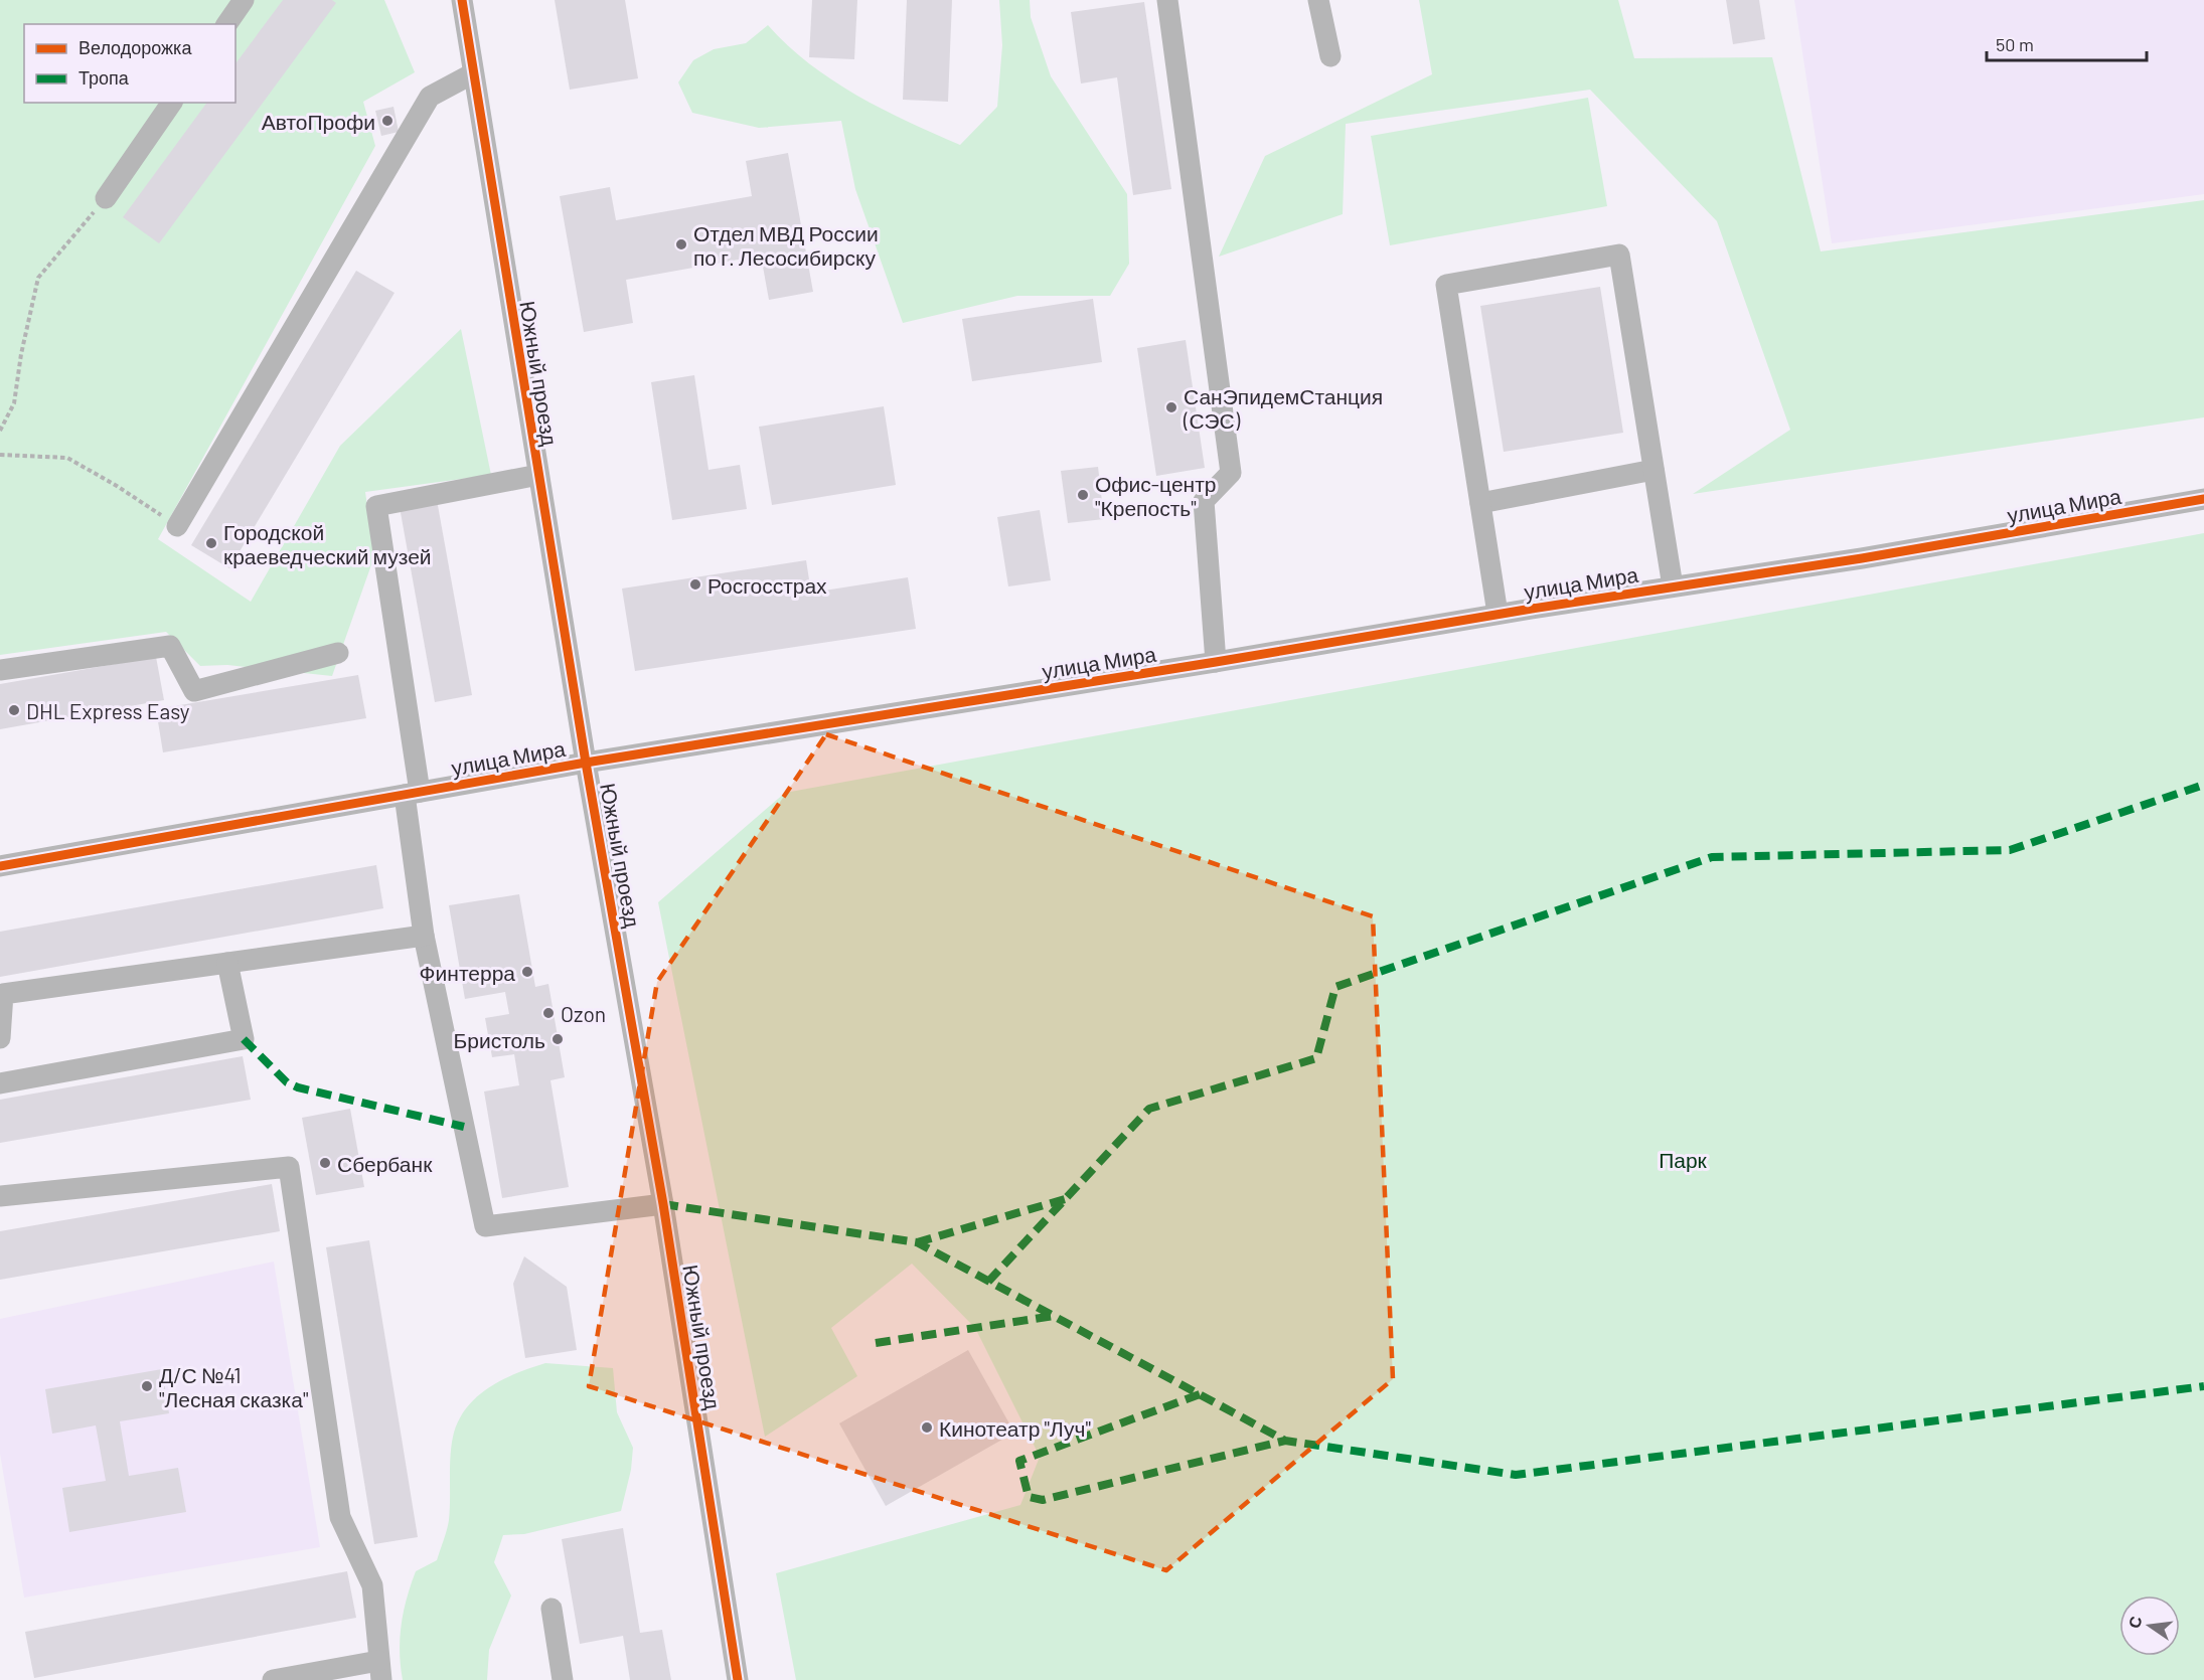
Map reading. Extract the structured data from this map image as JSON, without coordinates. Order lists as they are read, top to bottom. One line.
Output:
{"streets":{"street":["Южный проезд","улица Мира"]},"crossings":[["Южный проезд","улица Мира"]],"parks":["Парк"],"places":["АвтоПрофи","Отдел МВД России по г. Лесосибирску","СанЭпидемСтанция (СЭС)","Офис-центр \"Крепость\"","Городской краеведческий музей","Росгосстрах","DHL Express Easy","Финтерра","Ozon","Бристоль","Сбербанк","Д/С №41 \"Лесная сказка\"","Кинотеатр \"Луч\""],"legend":["Велодорожка","Тропа"],"scale_bar":"50 m","north":"left"}
